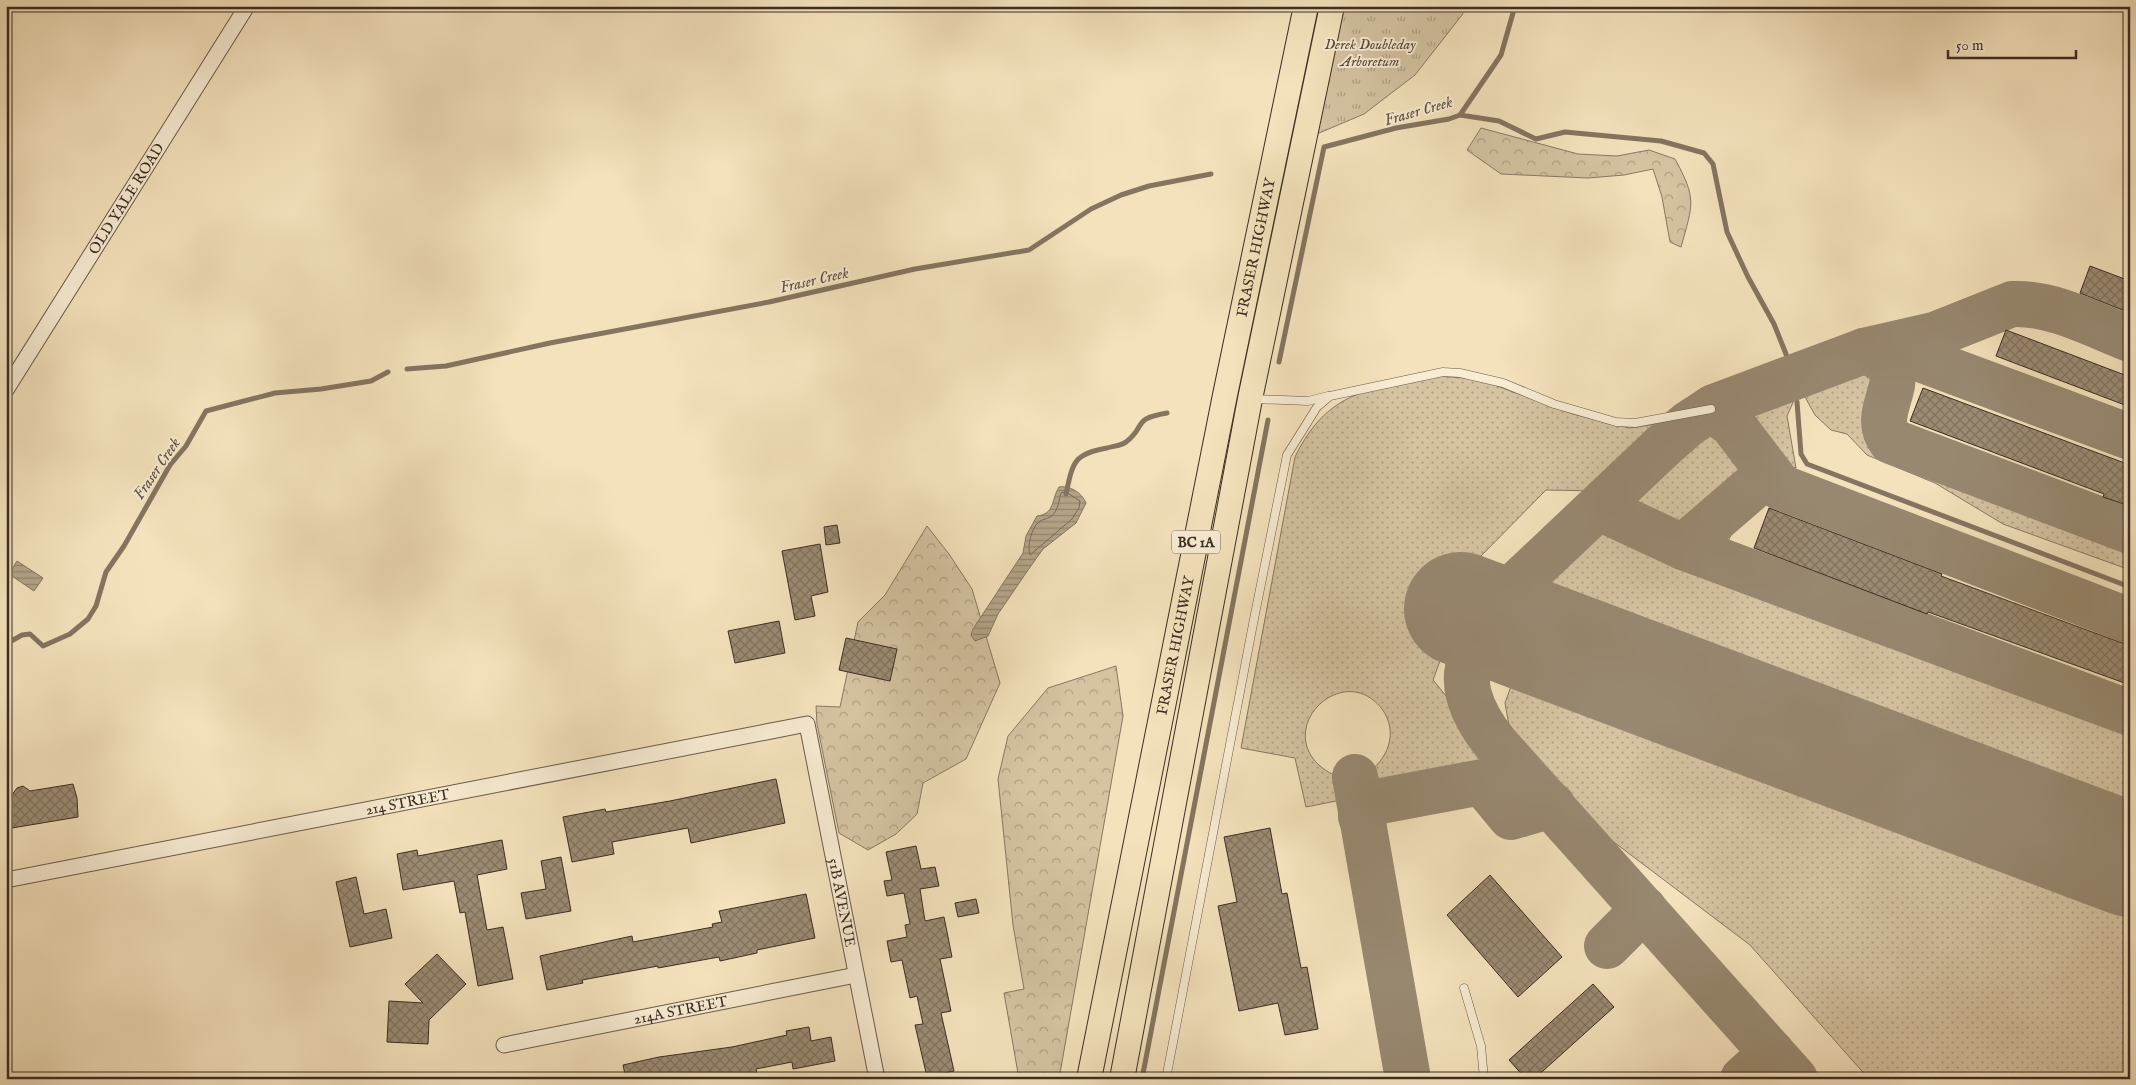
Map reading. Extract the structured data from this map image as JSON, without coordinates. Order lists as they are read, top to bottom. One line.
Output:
{"streets":{"main road":["FRASER HIGHWAY","BC 1A"],"street":["OLD YALE ROAD","214 STREET","51B AVENUE","214A STREET"]},"crossings":[["214 STREET","51B AVENUE"],["51B AVENUE","214A STREET"]],"water":["Fraser Creek"],"parks":["Derek Doubleday Arboretum"],"scale_bar":"50 m"}
